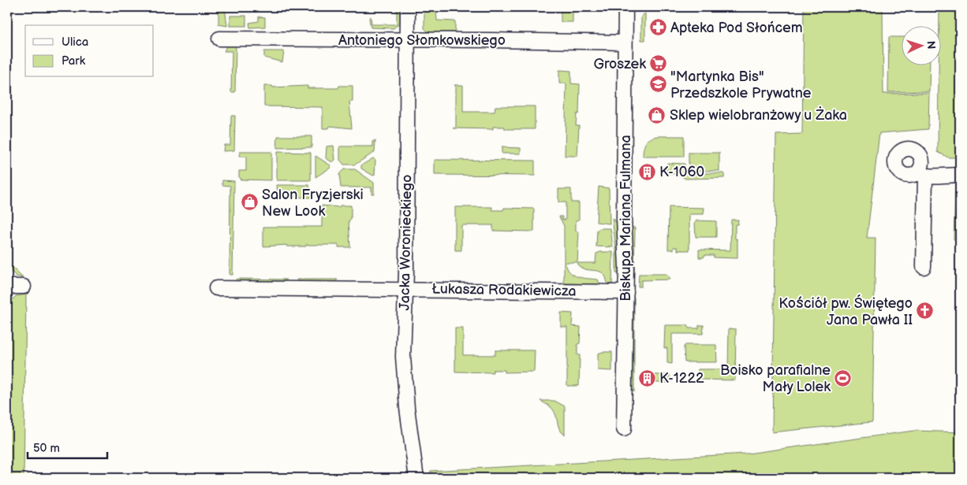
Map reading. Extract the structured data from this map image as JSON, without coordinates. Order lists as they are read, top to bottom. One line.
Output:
{"streets":{"street":["Antoniego Słomkowskiego","Biskupa Mariana Fulmana","Jacka Woronieckiego","Łukasza Rodakiewicza"]},"crossings":[["Antoniego Słomkowskiego","Biskupa Mariana Fulmana"],["Antoniego Słomkowskiego","Jacka Woronieckiego"],["Biskupa Mariana Fulmana","Łukasza Rodakiewicza"],["Jacka Woronieckiego","Łukasza Rodakiewicza"]],"places":{"pharmacy":["Apteka Pod Słońcem"],"supermarket":["Groszek"],"school or university":["\"Martynka Bis\" Przedszkole Prywatne"],"shop":["Sklep wielobranżowy u Żaka","Salon Fryzjerski New Look"],"building":["K-1060","K-1222"],"church":["Kościół pw. Świętego Jana Pawła II"],"sports":["Boisko parafialne Mały Lolek"]},"legend":["Ulica","Park"],"scale_bar":"50 m","north":"right"}
